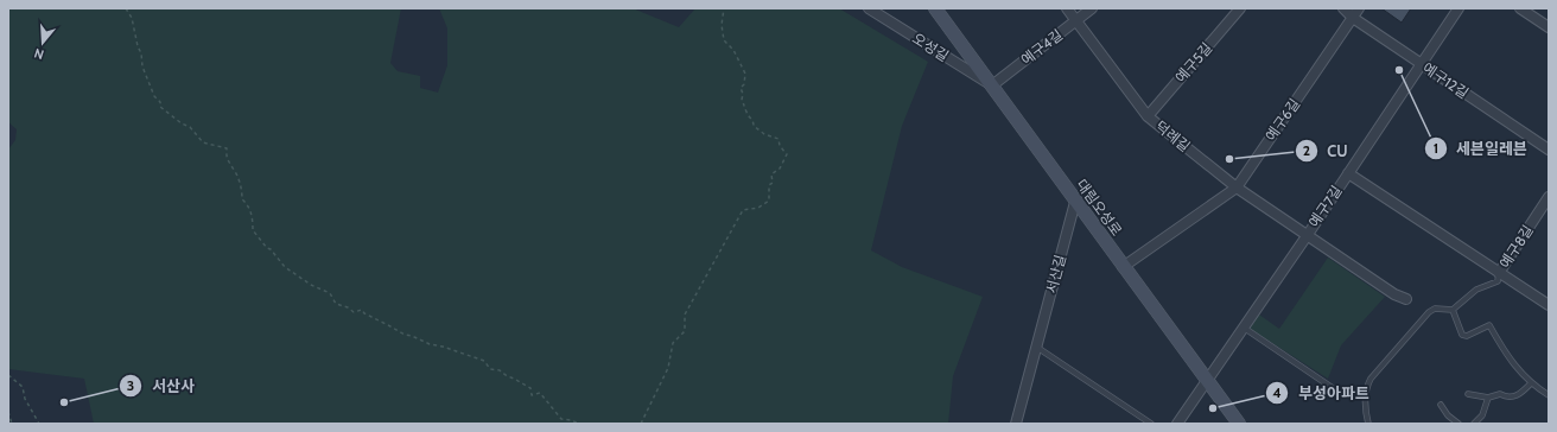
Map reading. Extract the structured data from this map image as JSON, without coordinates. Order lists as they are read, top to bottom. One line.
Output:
{"streets":{"street":["오성길","예구4길","예구5길","예구12길","예구6길","덕례길","예구7길","대림오성로","예구8길","서산길"]},"crossings":[["오성길","예구4길"],["오성길","대림오성로"],["예구4길","덕례길"],["예구4길","대림오성로"],["예구5길","덕례길"],["예구12길","예구6길"],["예구12길","예구7길"],["예구6길","덕례길"],["예구6길","대림오성로"],["덕례길","예구7길"],["예구7길","대림오성로"],["대림오성로","서산길"]],"places":["세븐일레븐","CU","서산사","부성아파트"],"north":"bottom"}
